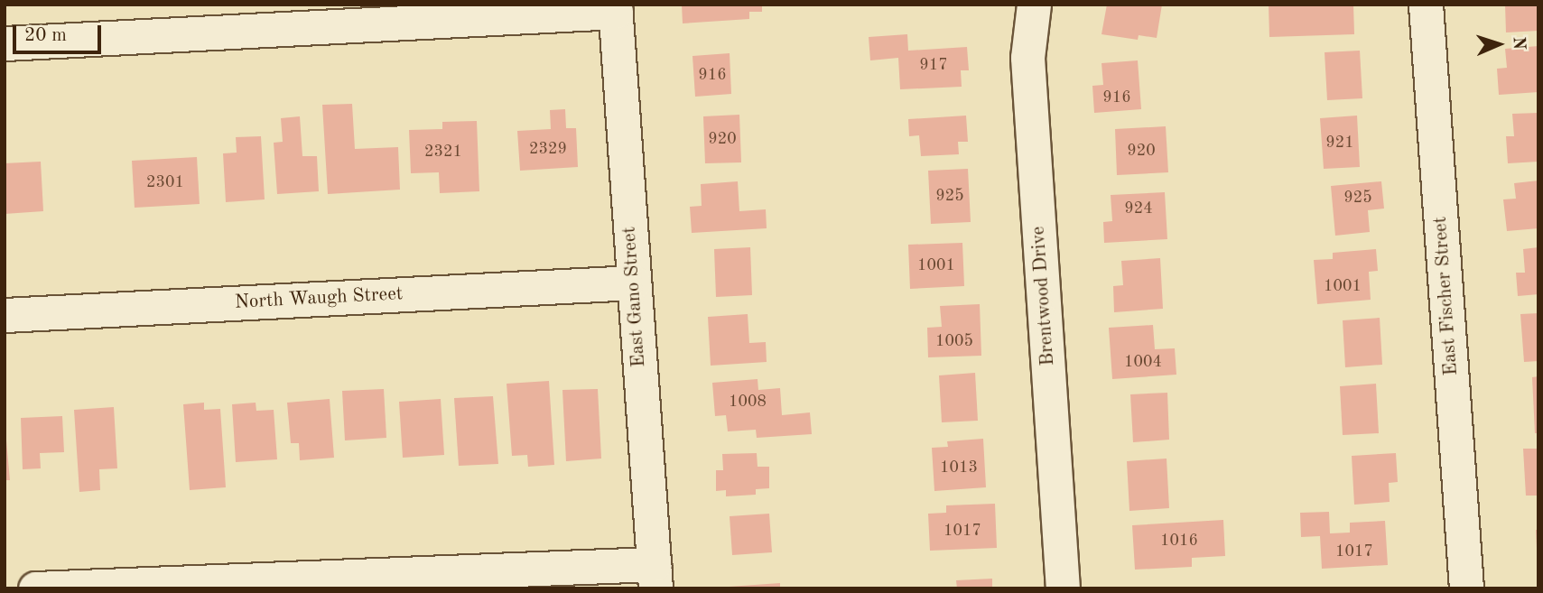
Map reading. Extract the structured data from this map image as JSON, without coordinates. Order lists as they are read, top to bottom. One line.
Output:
{"streets":{"street":["Brentwood Drive","East Fischer Street","East Gano Street","North Waugh Street"]},"crossings":[["East Gano Street","North Waugh Street"]],"house_numbers":["917","916","916","920","921","2329","920","2321","2301","925","925","924","1001","1001","1005","1004","1008","1013","1017","1016","1017"],"scale_bar":"20 m","north":"right"}
